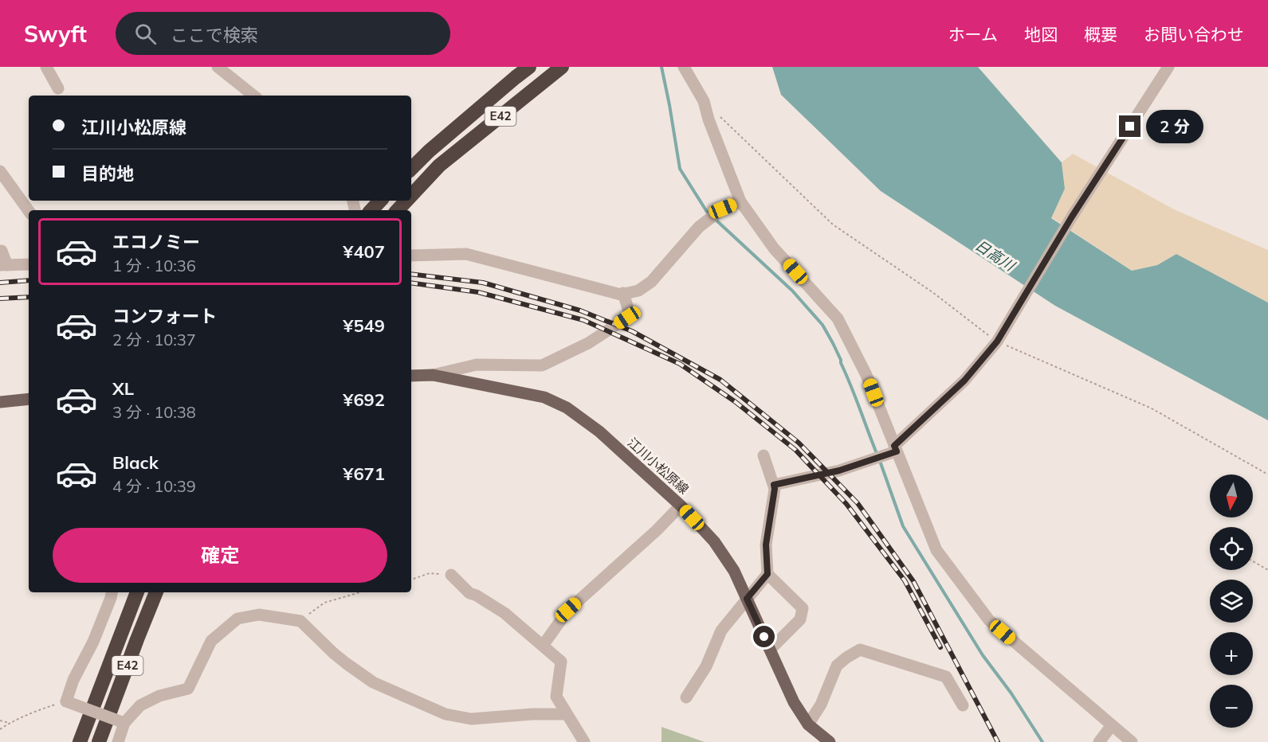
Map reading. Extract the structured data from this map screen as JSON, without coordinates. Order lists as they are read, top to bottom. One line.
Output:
{"streets":{"highway":["E42"],"main road":["江川小松原線"]},"water":["日高川"],"north":"bottom","page":{"header":"Swyft","search":"ここで検索","nav":["ホーム","地図","概要","お問い合わせ"],"banner":["江川小松原線","目的地"],"bubble":"2 分","list":[{"name":"エコノミー","note":"1 分 · 10:36","value":"¥407"},{"name":"コンフォート","note":"2 分 · 10:37","value":"¥549"},{"name":"XL","note":"3 分 · 10:38","value":"¥692"},{"name":"Black","note":"4 分 · 10:39","value":"¥671"}],"map_buttons":["+","−"],"buttons":"確定"}}
